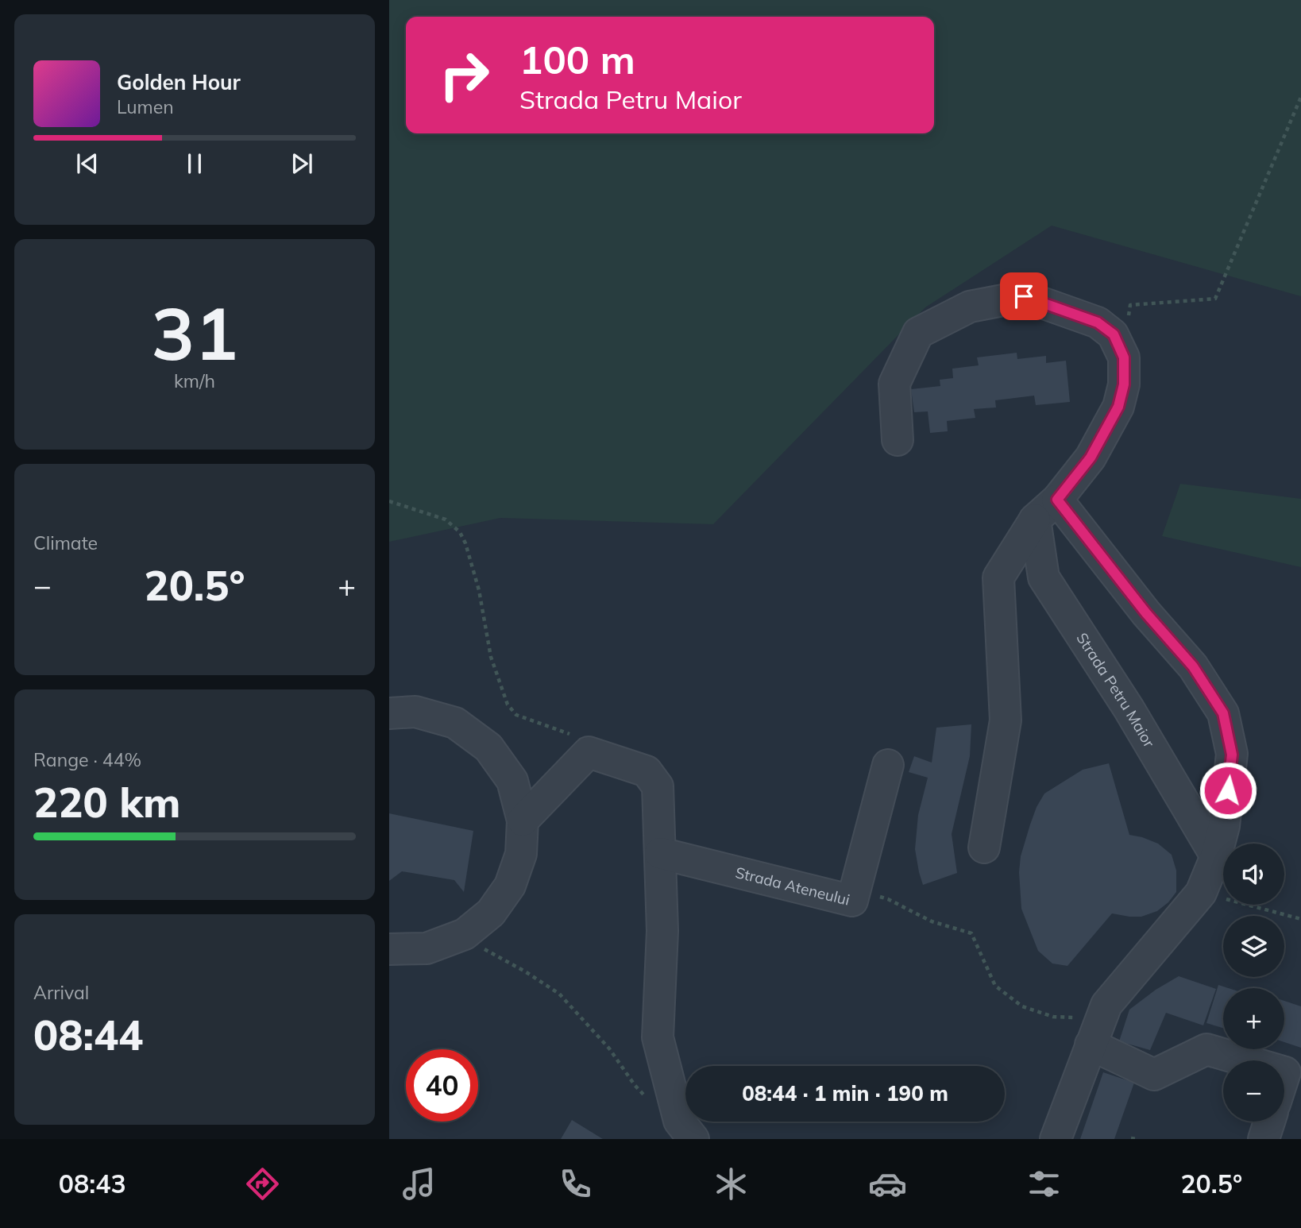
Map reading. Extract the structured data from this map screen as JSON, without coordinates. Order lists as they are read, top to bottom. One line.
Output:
{"streets":{"street":["Strada Petru Maior","Strada Ateneului"]},"page":{"turn":["100 m","Strada Petru Maior"],"song":["Golden Hour","Lumen"],"tile":[["31","km/h"],"Climate",["Range · 44%","220 km"],["Arrival","08:44"]],"heat":["−","20.5°","+"],"map_buttons":["+","−"],"limit":"40","trip":"08:44 · 1 min · 190 m","tabs":["08:43","20.5°"]}}
